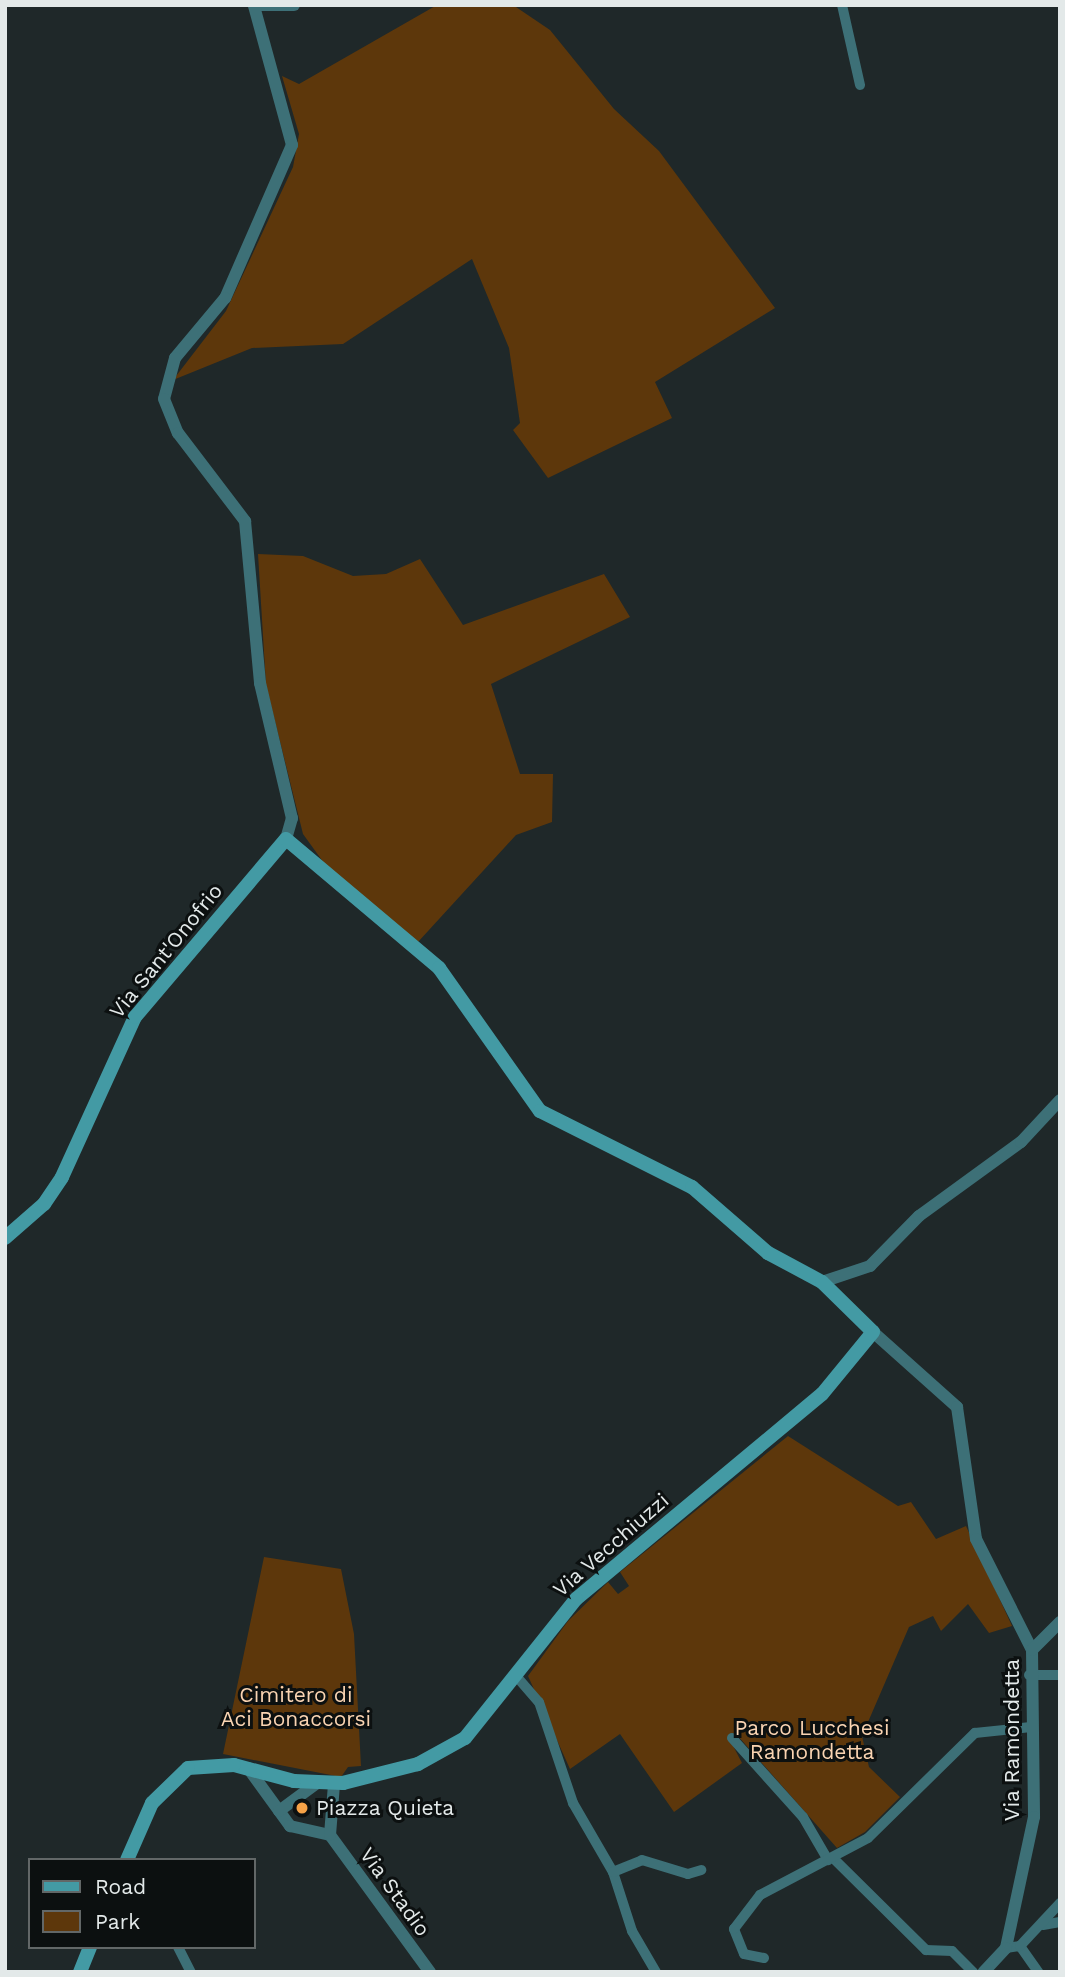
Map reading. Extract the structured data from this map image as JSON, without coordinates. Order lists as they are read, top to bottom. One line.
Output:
{"streets":{"main road":["Via Sant'Onofrio","Via Vecchiuzzi"],"street":["Via Ramondetta","Via Stadio"]},"crossings":[["Via Vecchiuzzi","Via Ramondetta"]],"parks":["Cimitero di Aci Bonaccorsi","Parco Lucchesi Ramondetta"],"places":["Piazza Quieta"],"legend":["Road","Park"]}
